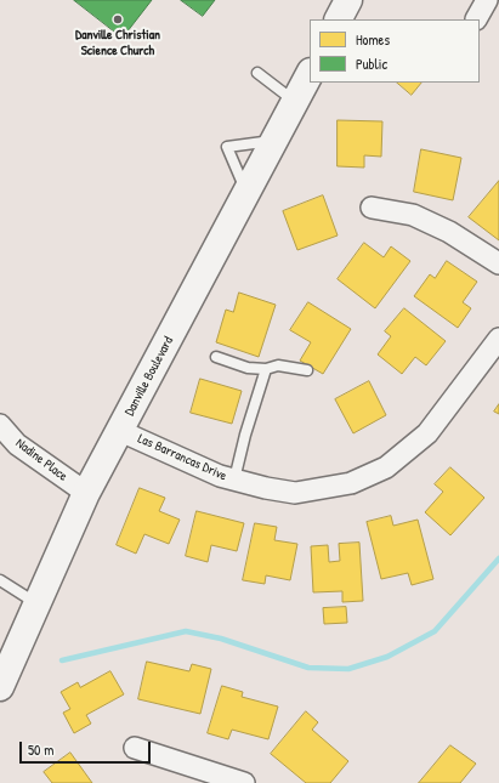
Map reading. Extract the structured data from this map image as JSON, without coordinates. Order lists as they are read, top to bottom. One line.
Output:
{"streets":{"main road":["Danville Boulevard"],"street":["Las Barrancas Drive","Nadine Place"]},"crossings":[["Danville Boulevard","Las Barrancas Drive"],["Danville Boulevard","Nadine Place"]],"places":["Danville Christian Science Church"],"legend":["Homes","Public"],"scale_bar":"50 m"}
